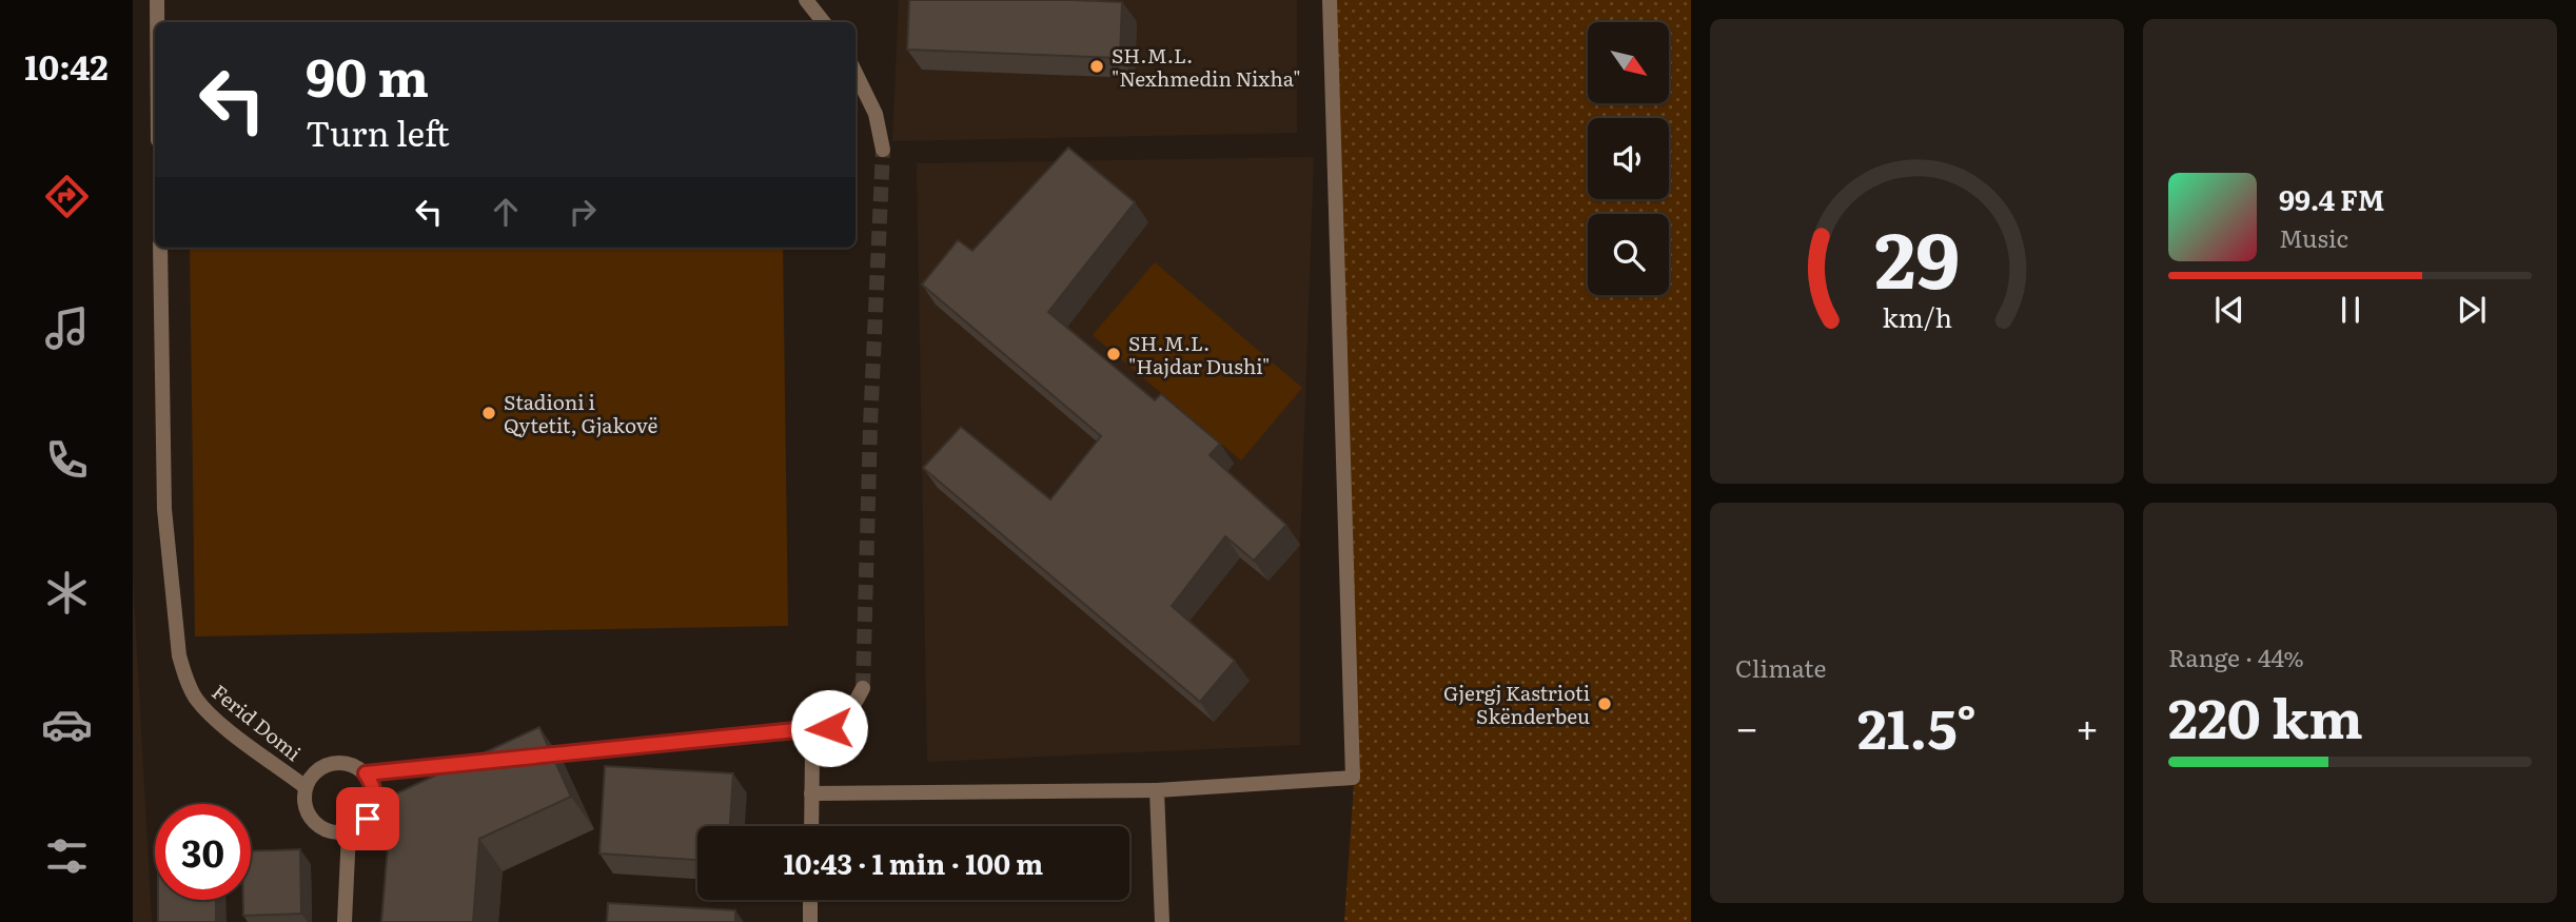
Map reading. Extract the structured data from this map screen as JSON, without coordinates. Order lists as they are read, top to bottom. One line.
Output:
{"streets":{"street":["Ferid Domi"]},"places":["SH.M.L. \"Nexhmedin Nixha\"","SH.M.L. \"Hajdar Dushi\"","Stadioni i Qytetit, Gjakovë","Gjergj Kastrioti Skënderbeu"],"north":"bottom right","page":{"tabs":"10:42","turn":["90 m","Turn left"],"song":["99.4 FM","Music"],"tile":["Climate",["Range · 44%","220 km"]],"heat":["−","21.5°","+"],"limit":"30","trip":"10:43 · 1 min · 100 m","gauge":["29","km/h"]}}
